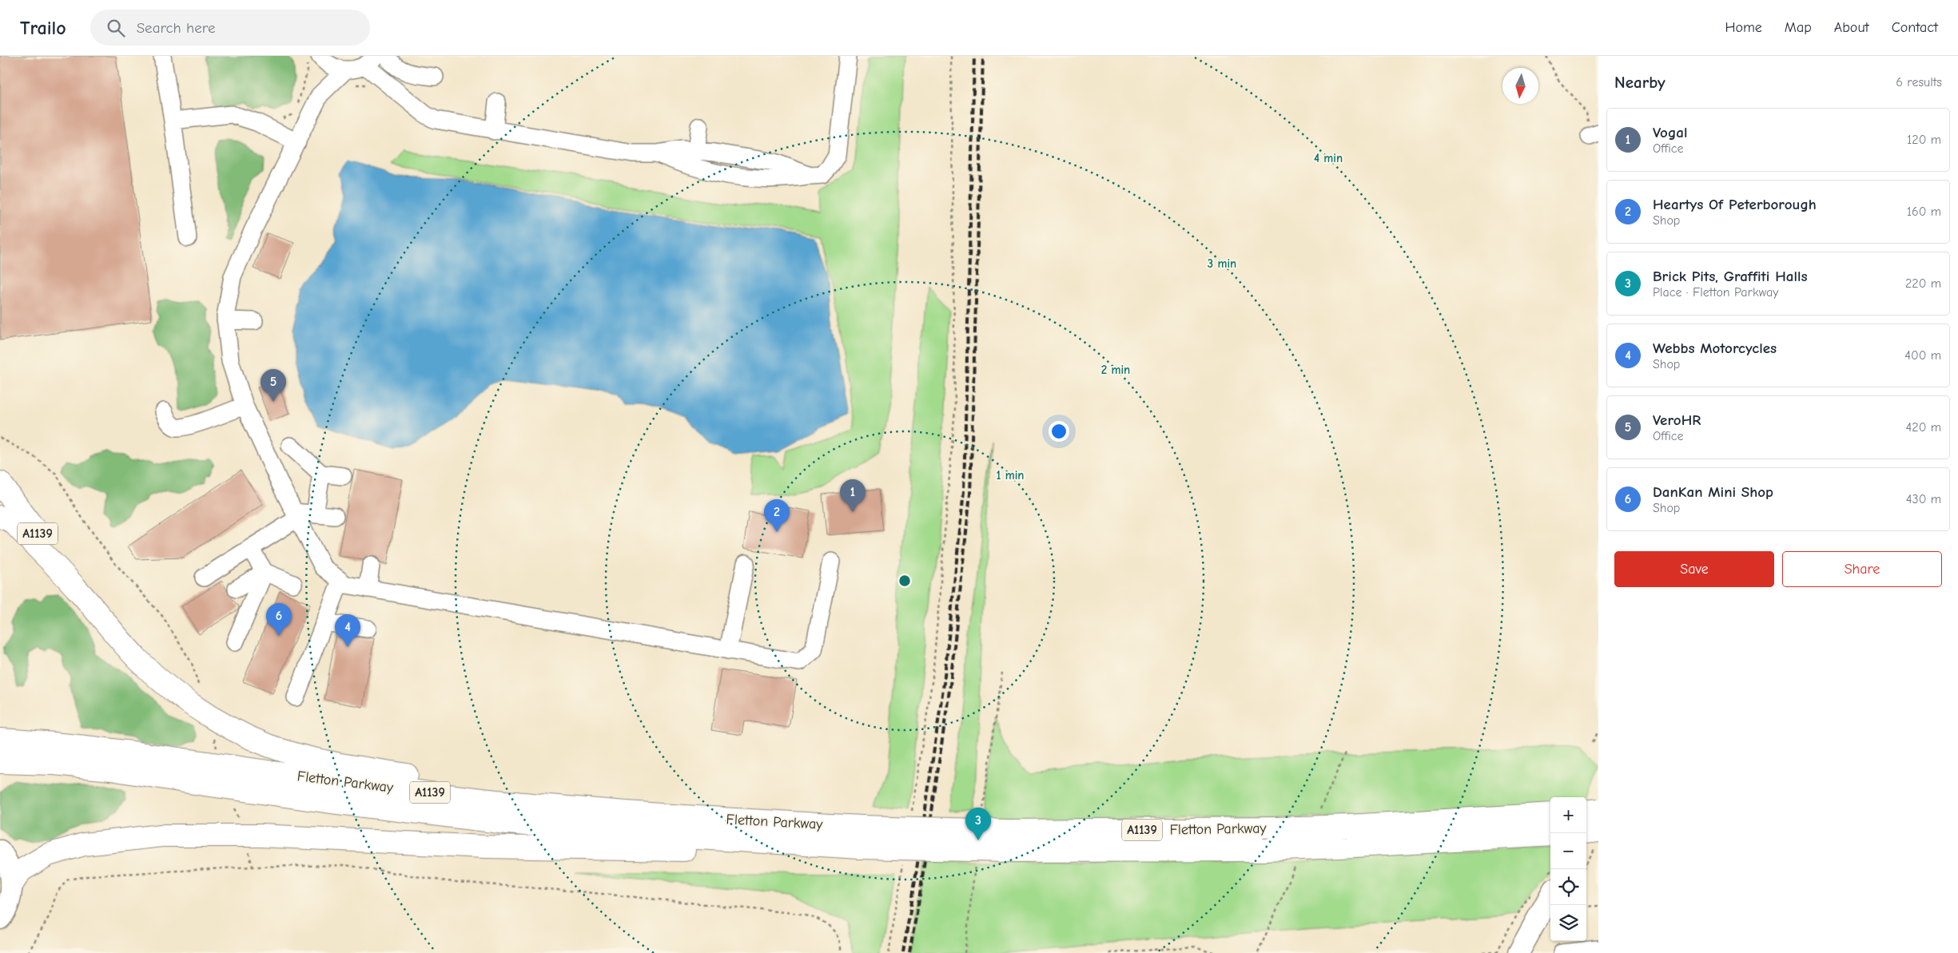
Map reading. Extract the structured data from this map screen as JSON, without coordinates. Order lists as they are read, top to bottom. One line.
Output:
{"streets":{"highway":["A1139","Fletton Parkway"]},"crossings":[["A1139","Fletton Parkway"]],"north":"bottom","page":{"header":"Trailo","search":"Search here","nav":["Home","Map","About","Contact"],"heading":["Nearby","6 results"],"list":[{"mark":"1","name":"Vogal","note":"Office","value":"120 m"},{"mark":"2","name":"Heartys Of Peterborough","note":"Shop","value":"160 m"},{"mark":"3","name":"Brick Pits, Graffiti Halls","note":"Place · Fletton Parkway","value":"220 m"},{"mark":"4","name":"Webbs Motorcycles","note":"Shop","value":"400 m"},{"mark":"5","name":"VeroHR","note":"Office","value":"420 m"},{"mark":"6","name":"DanKan Mini Shop","note":"Shop","value":"430 m"}],"pins":["5","1","2","6","4","3"],"buttons":["Save","Share"],"map_buttons":["+","−"]},"rings":["4 min","3 min","2 min","1 min"]}
